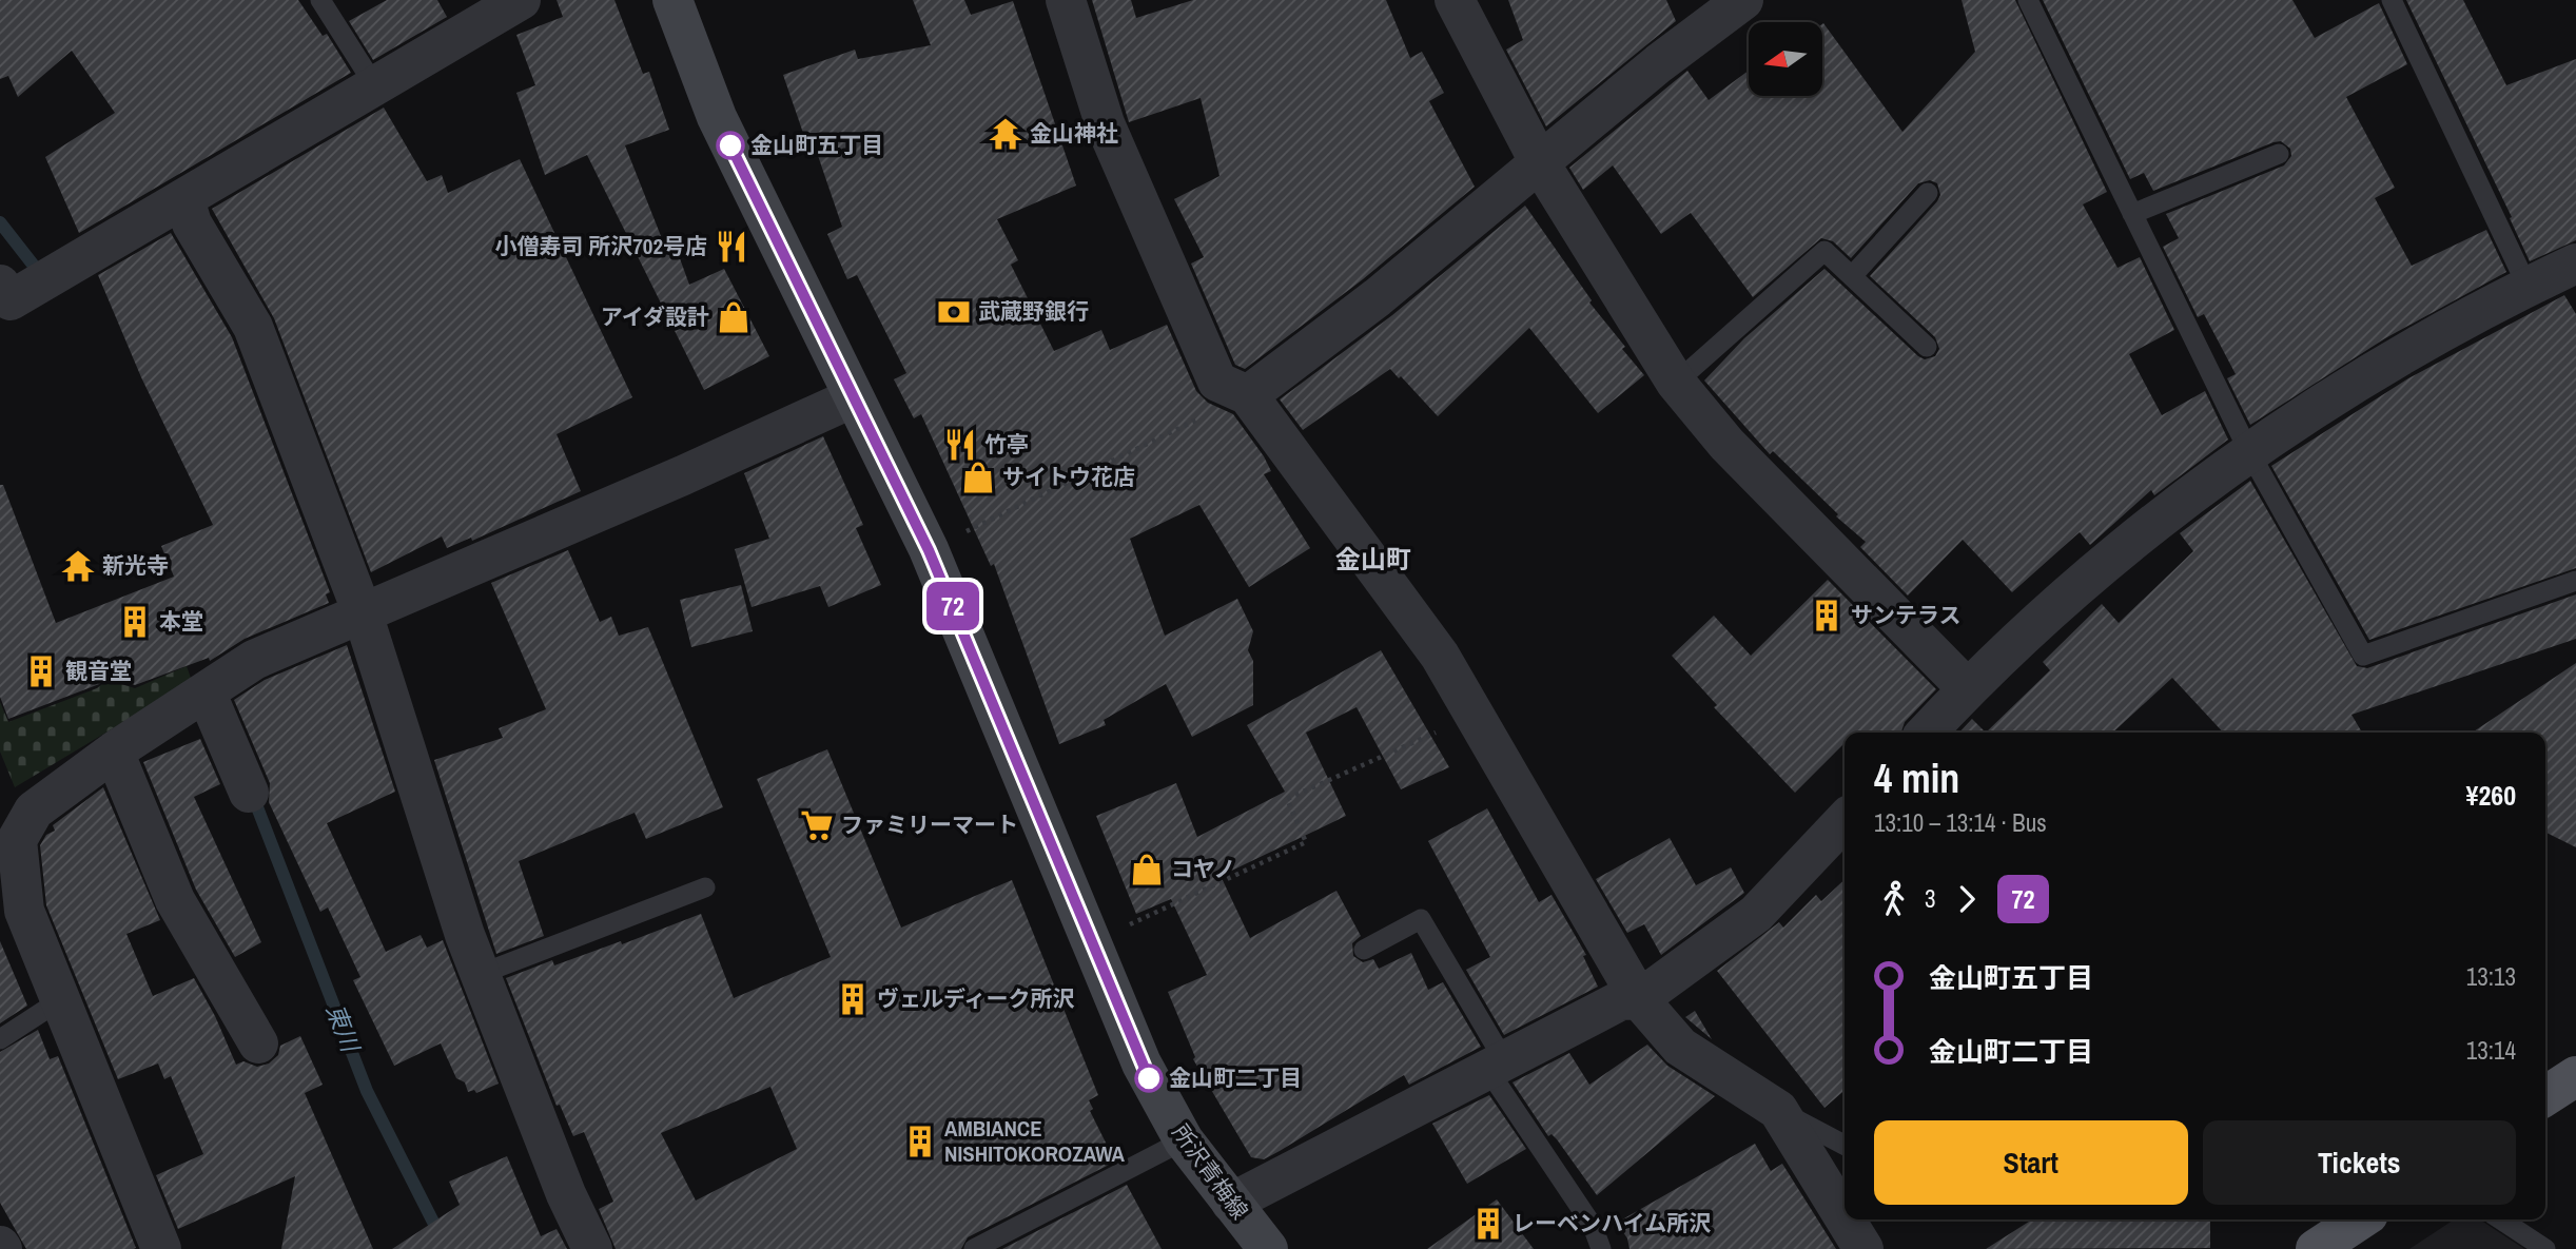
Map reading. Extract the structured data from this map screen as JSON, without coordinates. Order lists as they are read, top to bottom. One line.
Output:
{"streets":{"main road":["所沢青梅線"]},"districts":["金山町"],"water":["東川"],"places":{"temple":["金山神社","新光寺"],"other":["金山町五丁目","金山町二丁目"],"restaurant":["小僧寿司 所沢702号店","竹亭"],"bank":["武蔵野銀行"],"shop":["アイダ設計","サイトウ花店","コヤノ"],"building":["サンテラス","本堂","観音堂","ヴェルディーク所沢","AMBIANCE NISHITOKOROZAWA","レーベンハイム所沢"],"supermarket":["ファミリーマート"]},"lines":["bus line 72"],"north":"left","page":{"on_map":"72","heading":["4 min","13:10 – 13:14 · Bus","¥260"],"legs":["3","72"],"list":[{"name":"金山町五丁目","value":"13:13"},{"name":"金山町二丁目","value":"13:14"}],"buttons":["Start","Tickets"]}}
